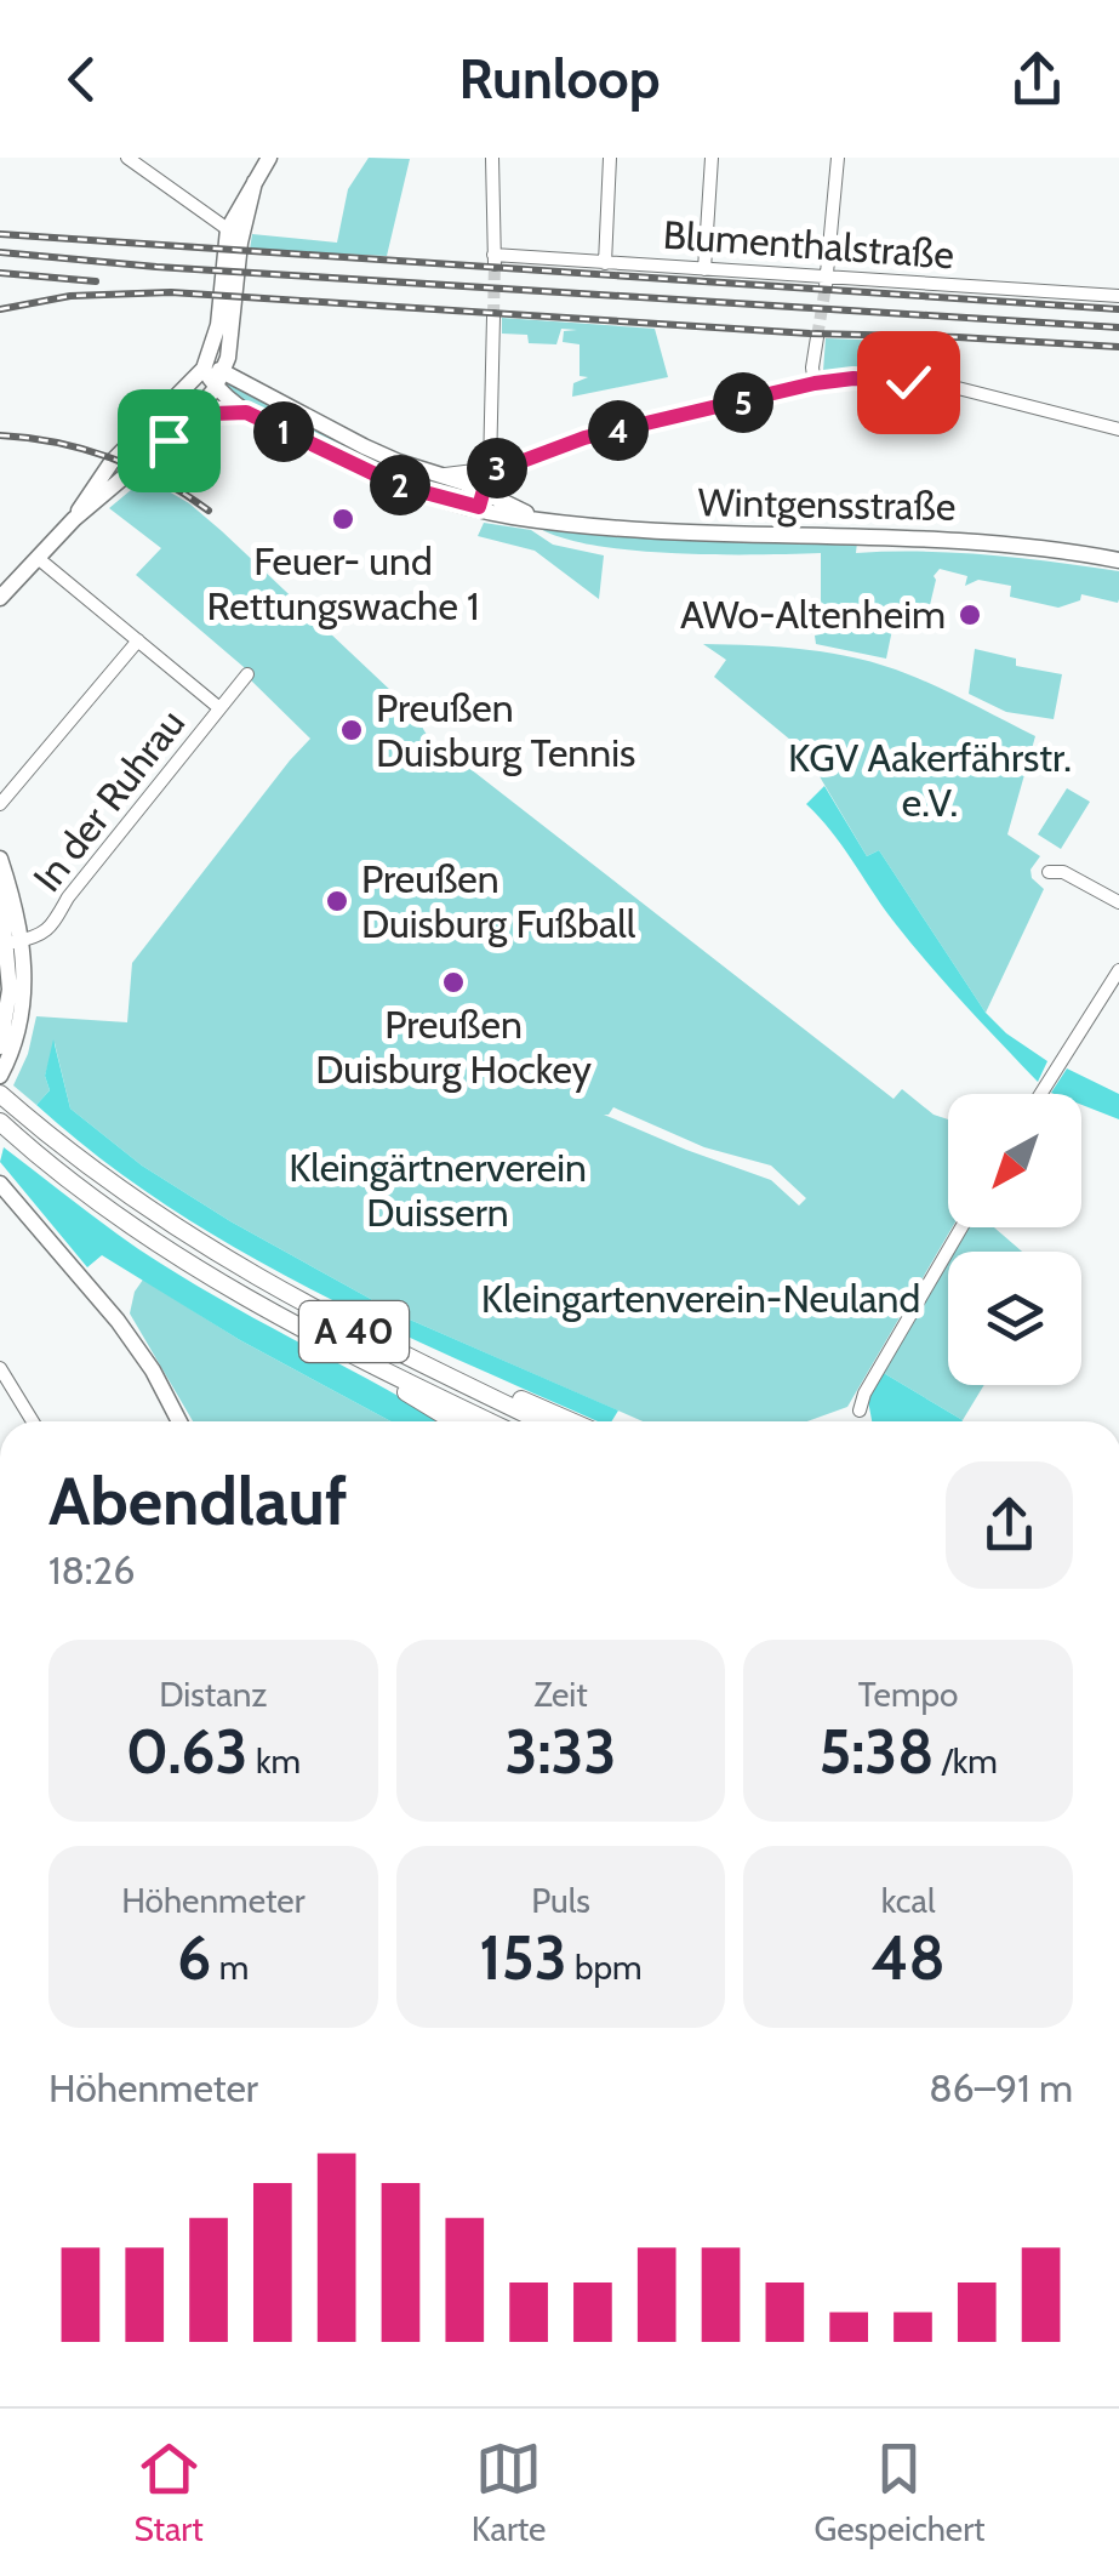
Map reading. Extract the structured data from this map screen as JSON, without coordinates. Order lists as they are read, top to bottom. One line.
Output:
{"streets":{"highway":["A 40"],"main road":["Wintgensstraße"],"street":["Blumenthalstraße","In der Ruhrau"]},"parks":["KGV Aakerfährstr. e.V.","Kleingärtnerverein Duissern","Kleingartenverein-Neuland"],"places":["Feuer- und Rettungswache 1","AWo-Altenheim","Preußen Duisburg Tennis","Preußen Duisburg Fußball","Preußen Duisburg Hockey"],"north":"bottom left","page":{"header":"Runloop","pins":["5","4","1","3","2"],"heading":["Abendlauf","18:26"],"stats":[["Distanz","0.63 km"],["Zeit","3:33"],["Tempo","5:38 /km"],["Höhenmeter","6 m"],["Puls","153 bpm"],["kcal","48"]],"chart":["Höhenmeter","86–91 m"],"tabs":["Start","Karte","Gespeichert"]}}
